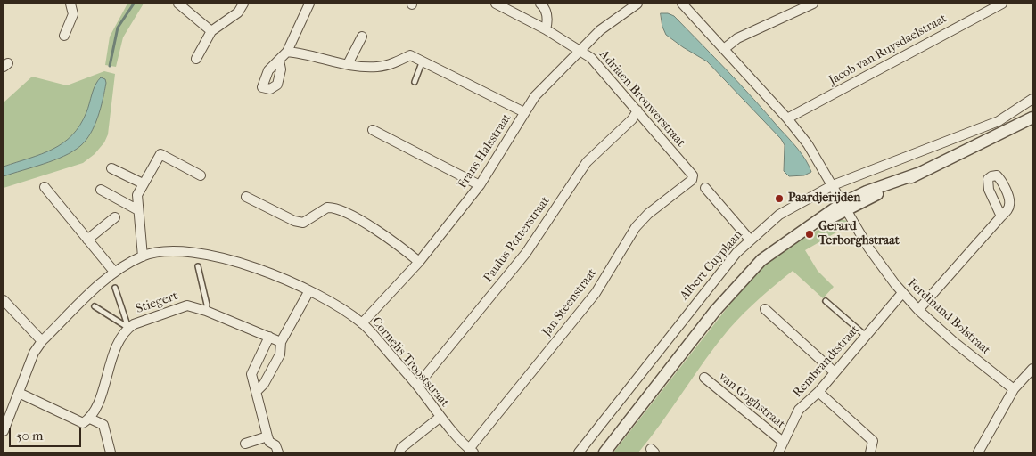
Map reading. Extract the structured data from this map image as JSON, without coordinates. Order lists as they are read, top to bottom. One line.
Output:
{"streets":{"street":["Jacob van Ruysdaelstraat","Adriaen Brouwerstraat","Frans Halsstraat","Paulus Potterstraat","Albert Cuyplaan","Stiegert","Jan Steenstraat","Ferdinand Bolstraat","Rembrandtstraat","Cornelis Trooststraat","van Goghstraat"]},"crossings":[["Adriaen Brouwerstraat","Frans Halsstraat"],["Adriaen Brouwerstraat","Paulus Potterstraat"],["Adriaen Brouwerstraat","Jan Steenstraat"],["Frans Halsstraat","Cornelis Trooststraat"],["Paulus Potterstraat","Cornelis Trooststraat"],["Jan Steenstraat","Cornelis Trooststraat"],["Ferdinand Bolstraat","Rembrandtstraat"],["Rembrandtstraat","van Goghstraat"]],"places":["Paardjerijden","Gerard Terborghstraat"],"scale_bar":"50 m"}
